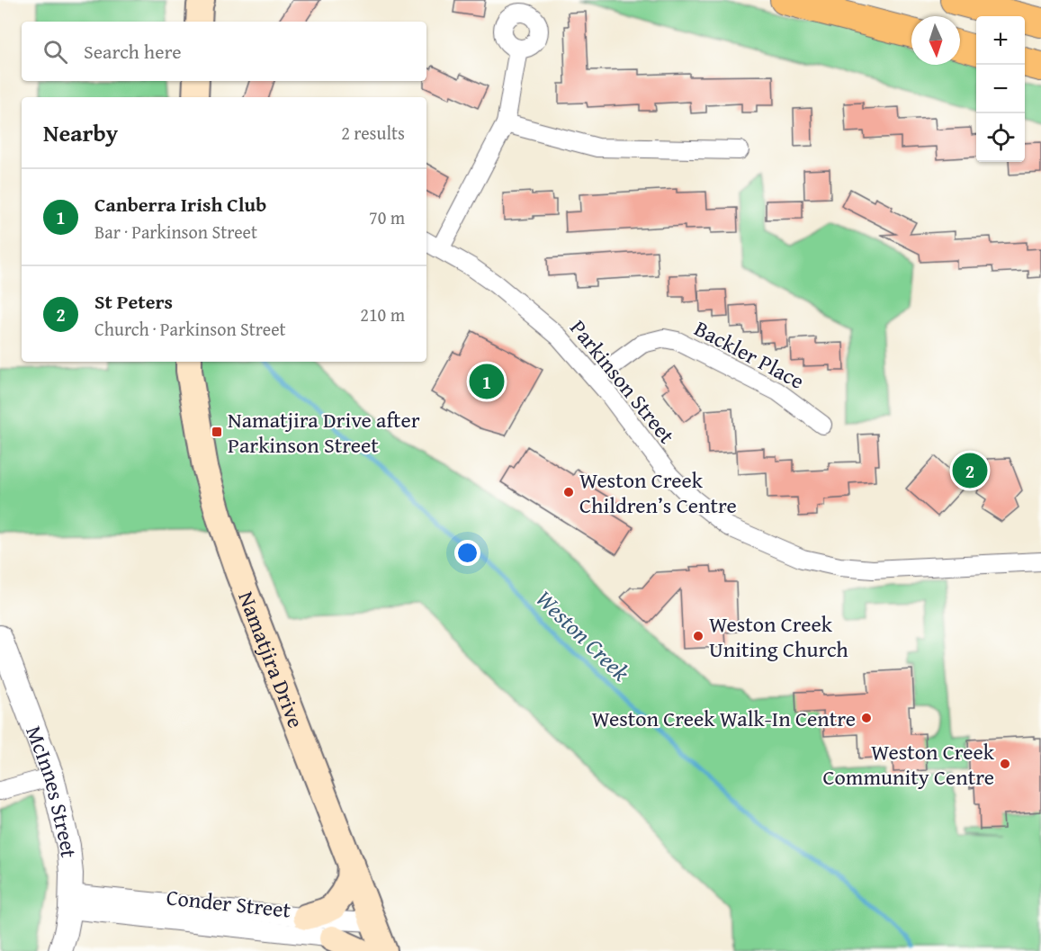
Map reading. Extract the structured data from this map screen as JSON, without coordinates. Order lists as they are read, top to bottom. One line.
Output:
{"streets":{"main road":["Namatjira Drive"],"street":["Backler Place","Parkinson Street","McInnes Street","Conder Street"]},"crossings":[["Backler Place","Parkinson Street"],["Namatjira Drive","Conder Street"],["McInnes Street","Conder Street"]],"water":["Weston Creek"],"places":{"transit":["Namatjira Drive after Parkinson Street"],"other":["Weston Creek Children’s Centre","Weston Creek Uniting Church","Weston Creek Walk-In Centre","Weston Creek Community Centre"]},"north":"bottom","page":{"map_buttons":["+","−"],"search":"Search here","heading":["Nearby","2 results"],"list":[{"mark":"1","name":"Canberra Irish Club","note":"Bar · Parkinson Street","value":"70 m"},{"mark":"2","name":"St Peters","note":"Church · Parkinson Street","value":"210 m"}],"pins":["1","2"]}}
